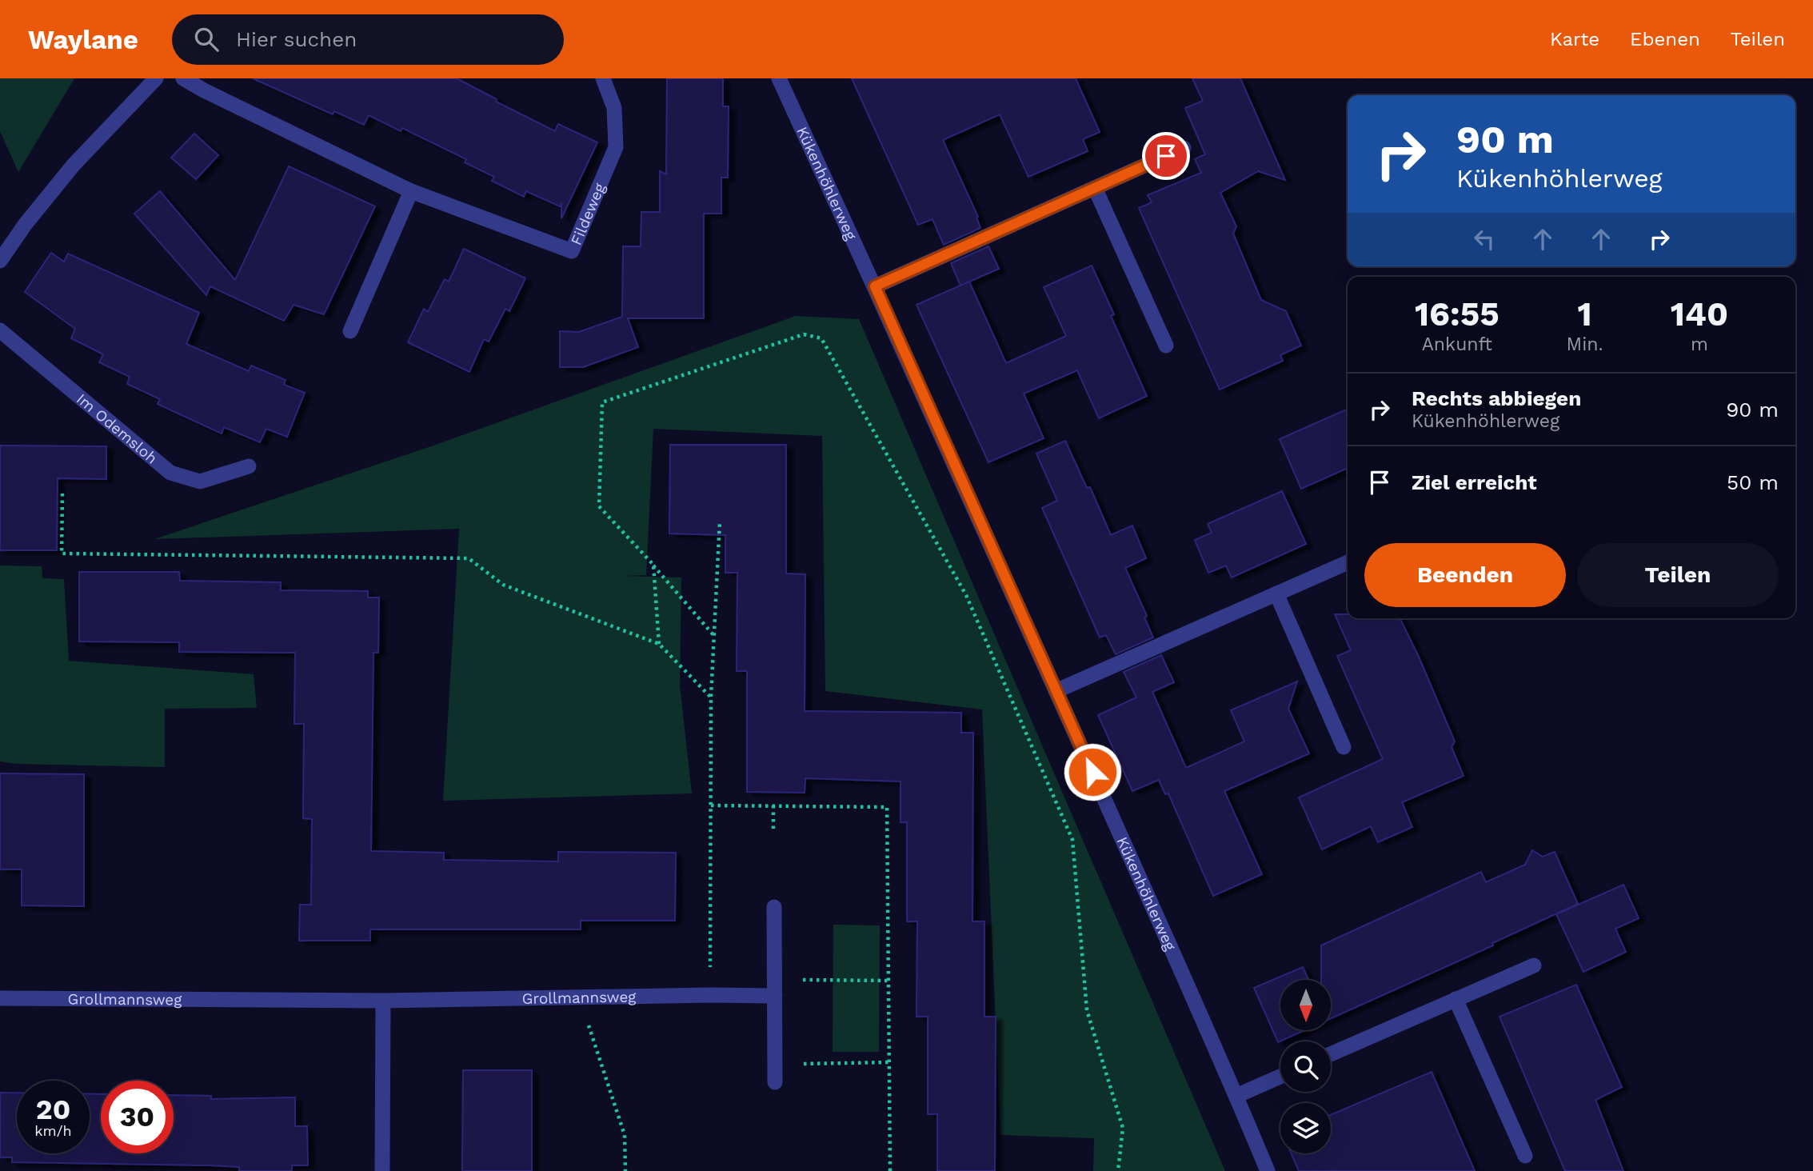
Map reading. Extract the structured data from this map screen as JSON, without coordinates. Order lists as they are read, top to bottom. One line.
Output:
{"streets":{"street":["Kükenhöhlerweg","Fildeweg","Im Odemsloh","Grollmannsweg"]},"north":"bottom","page":{"header":"Waylane","search":"Hier suchen","nav":["Karte","Ebenen","Teilen"],"turn":["90 m","Kükenhöhlerweg"],"eta":["16:55","Ankunft","1","Min.","140","m"],"list":[{"name":"Rechts abbiegen","note":"Kükenhöhlerweg","value":"90 m"},{"name":"Ziel erreicht","value":"50 m"}],"buttons":["Beenden","Teilen"],"speed":"20 km/h","limit":"30"}}
